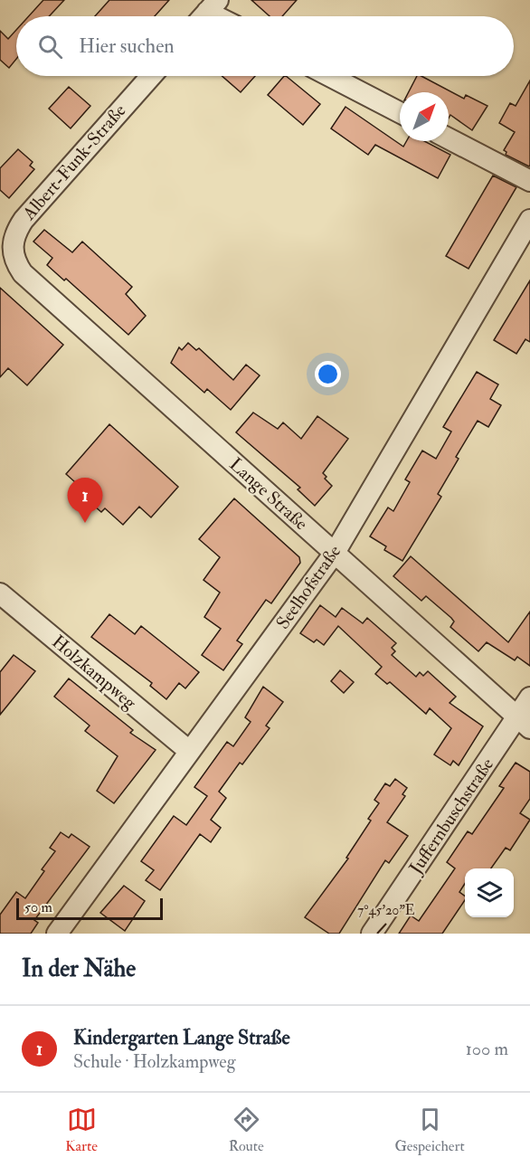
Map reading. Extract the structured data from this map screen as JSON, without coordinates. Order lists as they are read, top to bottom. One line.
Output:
{"streets":{"street":["Albert-Funk-Straße","Lange Straße","Seelhofstraße","Holzkampweg","Juffernbuschstraße"]},"crossings":[["Albert-Funk-Straße","Lange Straße"],["Lange Straße","Seelhofstraße"],["Lange Straße","Juffernbuschstraße"],["Seelhofstraße","Holzkampweg"]],"scale_bar":"50 m","north":"top right","page":{"search":"Hier suchen","pins":"1","scale":"50 m","heading":"In der Nähe","list":[{"mark":"1","name":"Kindergarten Lange Straße","note":"Schule · Holzkampweg","value":"100 m"}],"nav":["Karte","Route","Gespeichert"]},"coordinates":["7°45'20\"E"]}
